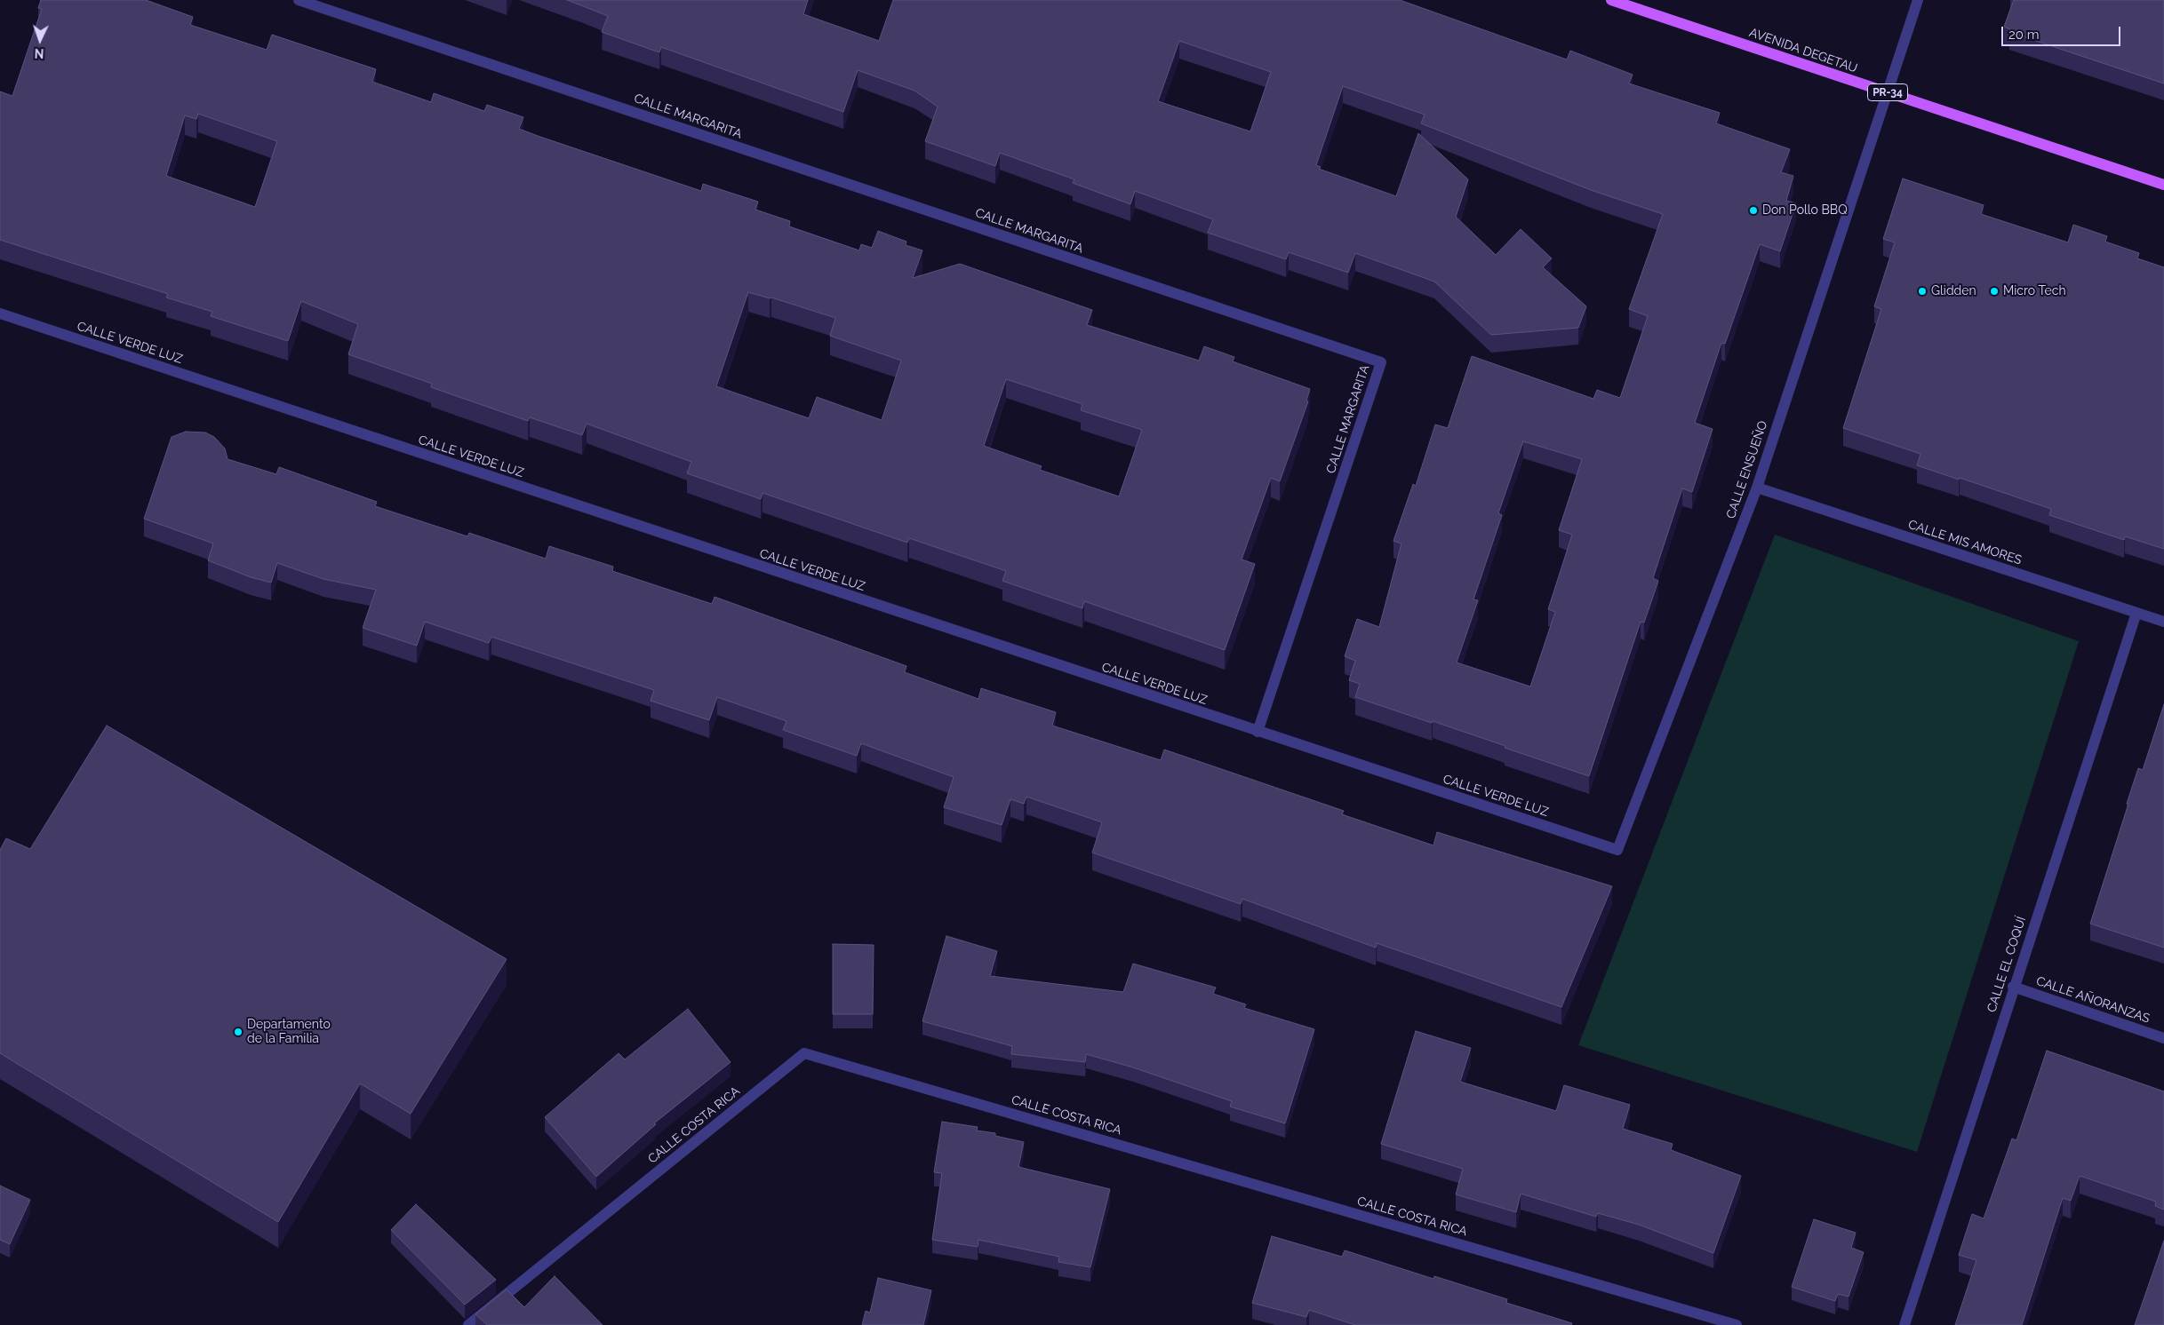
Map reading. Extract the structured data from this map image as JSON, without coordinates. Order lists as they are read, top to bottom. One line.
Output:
{"streets":{"main road":["AVENIDA DEGETAU","PR-34"],"street":["CALLE MARGARITA","CALLE VERDE LUZ","CALLE ENSUEÑO","CALLE MIS AMORES","CALLE EL COQUÍ","CALLE AÑORANZAS","CALLE COSTA RICA"]},"crossings":[["AVENIDA DEGETAU","CALLE ENSUEÑO"],["CALLE MARGARITA","CALLE VERDE LUZ"],["CALLE VERDE LUZ","CALLE ENSUEÑO"],["CALLE ENSUEÑO","CALLE MIS AMORES"],["CALLE MIS AMORES","CALLE EL COQUÍ"],["CALLE EL COQUÍ","CALLE AÑORANZAS"]],"places":["Don Pollo BBQ","Glidden","Micro Tech","Departamento de la Familia"],"scale_bar":"20 m","north":"bottom"}
